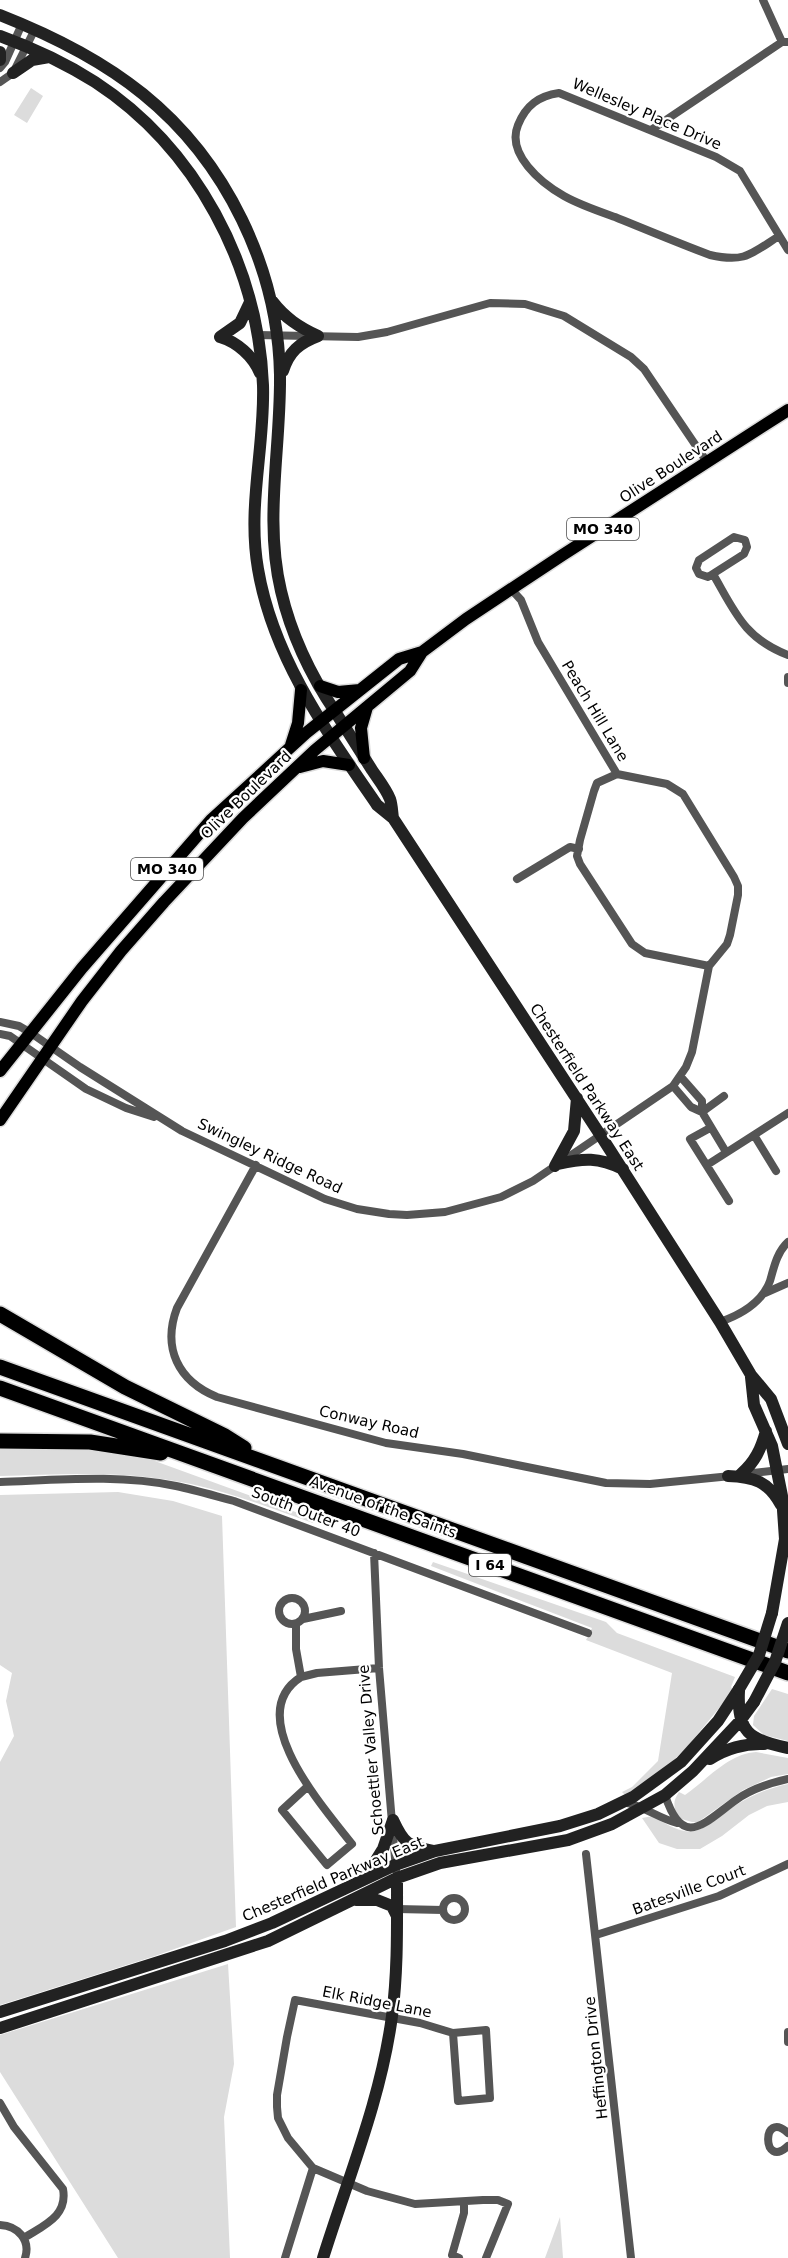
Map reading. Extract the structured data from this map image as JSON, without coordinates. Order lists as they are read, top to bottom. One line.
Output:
{"streets":{"highway":["Avenue of the Saints","I 64"],"main road":["Olive Boulevard","MO 340"],"street":["Wellesley Place Drive","Peach Hill Lane","Chesterfield Parkway East","Swingley Ridge Road","Conway Road","South Outer 40","Schoettler Valley Drive","Batesville Court","Elk Ridge Lane","Heffington Drive"]},"crossings":[["Olive Boulevard","Peach Hill Lane"],["Olive Boulevard","Chesterfield Parkway East"],["Olive Boulevard","Swingley Ridge Road"],["Peach Hill Lane","Chesterfield Parkway East"],["Peach Hill Lane","Swingley Ridge Road"],["Chesterfield Parkway East","Swingley Ridge Road"],["Chesterfield Parkway East","Conway Road"],["Chesterfield Parkway East","Schoettler Valley Drive"],["Swingley Ridge Road","Conway Road"],["South Outer 40","Schoettler Valley Drive"],["Schoettler Valley Drive","Elk Ridge Lane"],["Batesville Court","Heffington Drive"]]}
